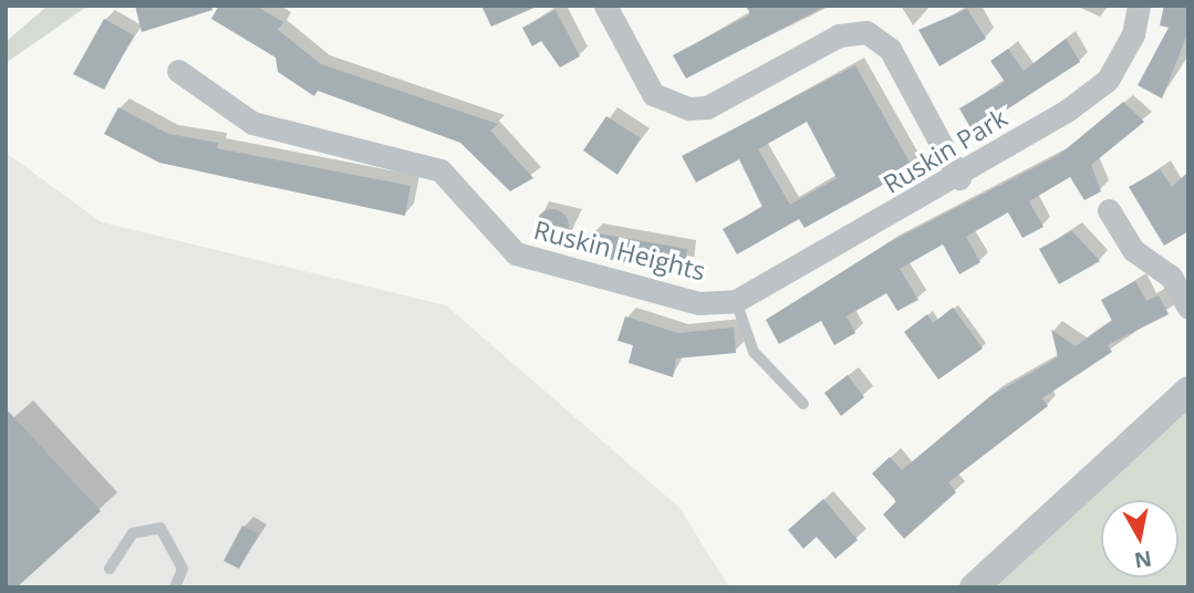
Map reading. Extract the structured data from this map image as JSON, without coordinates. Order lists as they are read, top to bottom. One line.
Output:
{"streets":{"street":["Ruskin Park","Ruskin Heights"]},"crossings":[["Ruskin Park","Ruskin Heights"]],"north":"bottom"}
